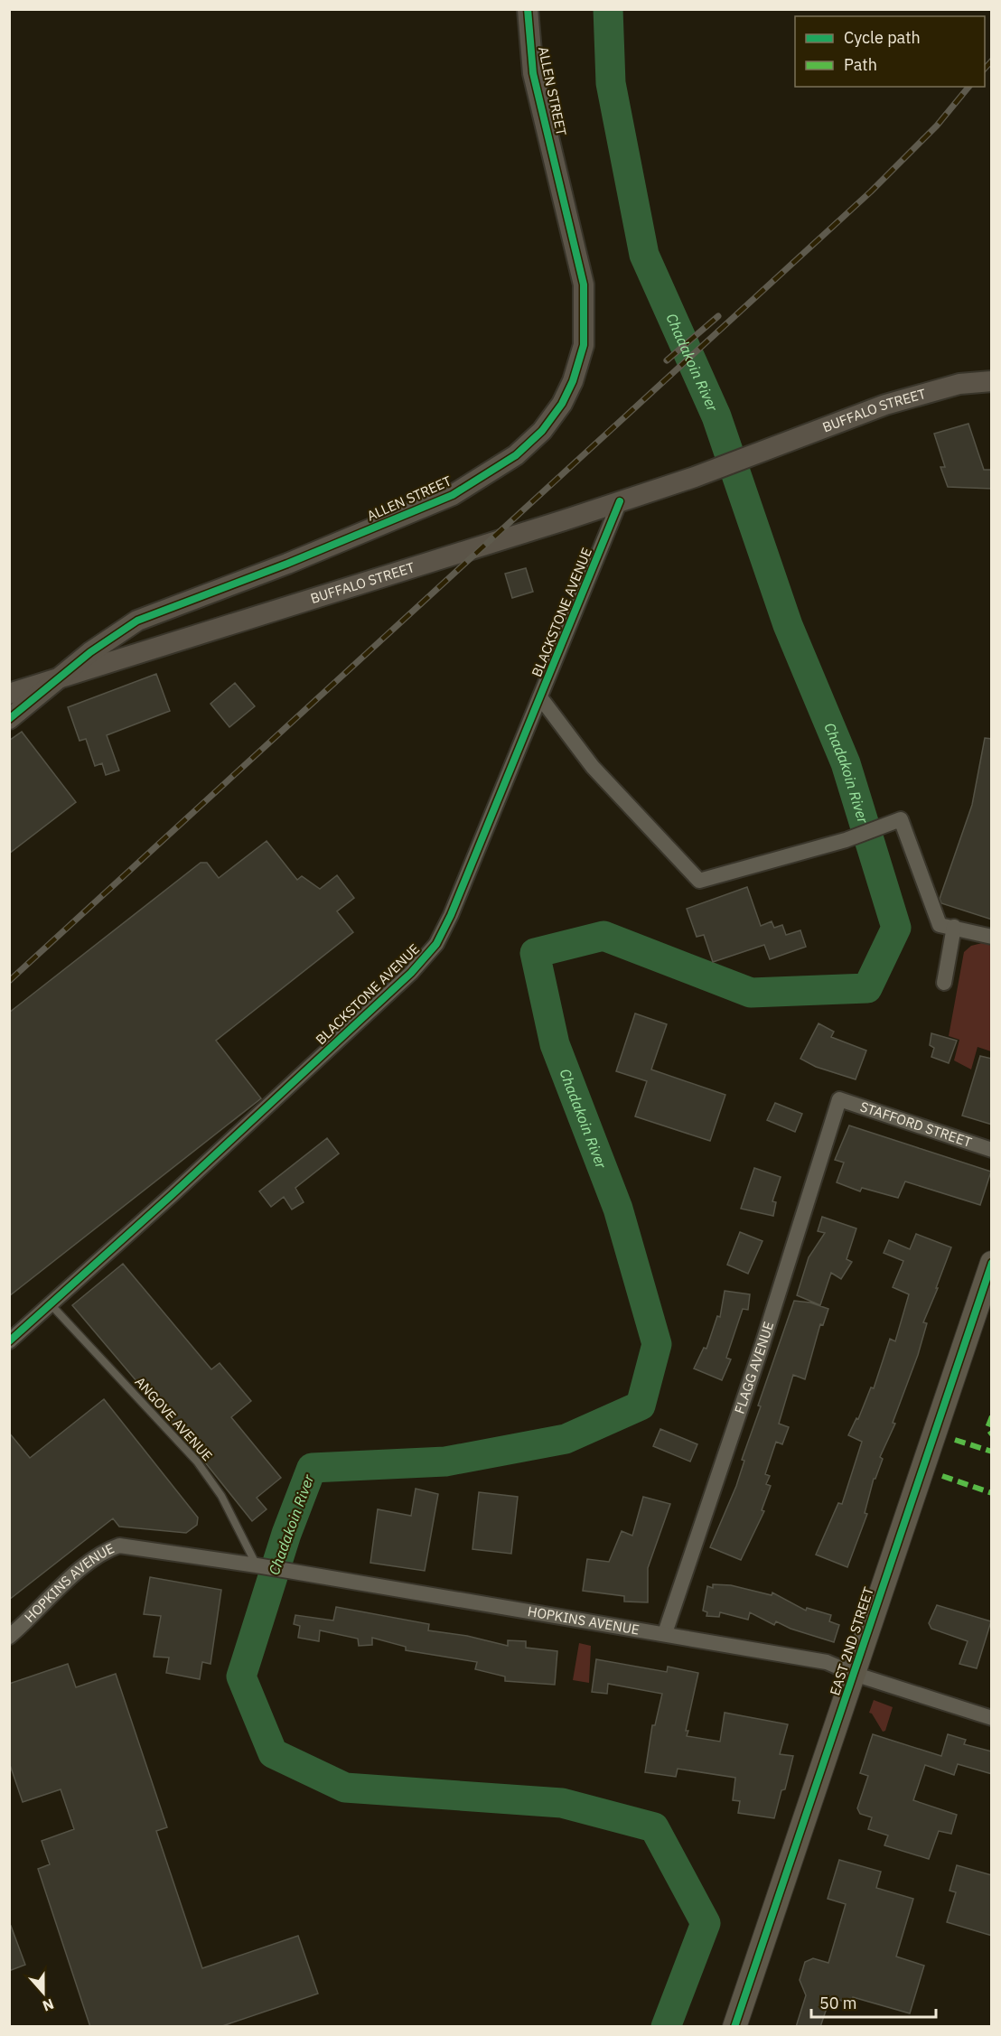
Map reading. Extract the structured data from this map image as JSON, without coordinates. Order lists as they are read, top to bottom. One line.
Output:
{"streets":{"main road":["EAST 2ND STREET"],"street":["ALLEN STREET","BUFFALO STREET","BLACKSTONE AVENUE","STAFFORD STREET","FLAGG AVENUE","HOPKINS AVENUE"],"lane":["ANGOVE AVENUE"]},"crossings":[["ALLEN STREET","BUFFALO STREET"],["BUFFALO STREET","BLACKSTONE AVENUE"],["BLACKSTONE AVENUE","ANGOVE AVENUE"],["STAFFORD STREET","FLAGG AVENUE"],["FLAGG AVENUE","HOPKINS AVENUE"],["ANGOVE AVENUE","HOPKINS AVENUE"],["HOPKINS AVENUE","EAST 2ND STREET"]],"water":["Chadakoin River"],"legend":["Cycle path","Path"],"scale_bar":"50 m","north":"bottom"}
